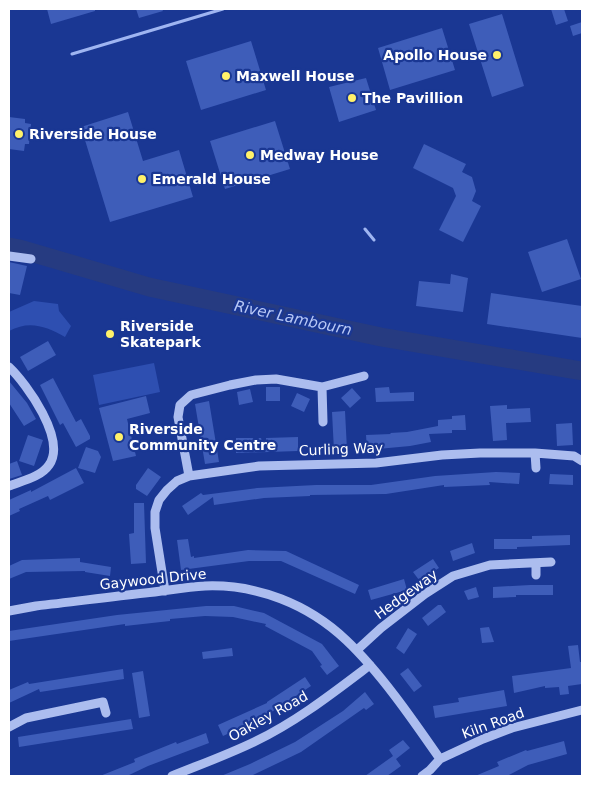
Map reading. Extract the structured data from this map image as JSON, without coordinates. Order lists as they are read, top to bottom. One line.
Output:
{"streets":{"street":["Curling Way","Gaywood Drive","Hedgeway","Oakley Road","Kiln Road"]},"crossings":[["Curling Way","Gaywood Drive"],["Gaywood Drive","Hedgeway"],["Gaywood Drive","Oakley Road"],["Gaywood Drive","Kiln Road"]],"water":["River Lambourn"],"places":["Apollo House","Maxwell House","The Pavillion","Riverside House","Medway House","Emerald House","Riverside Skatepark","Riverside Community Centre"]}
